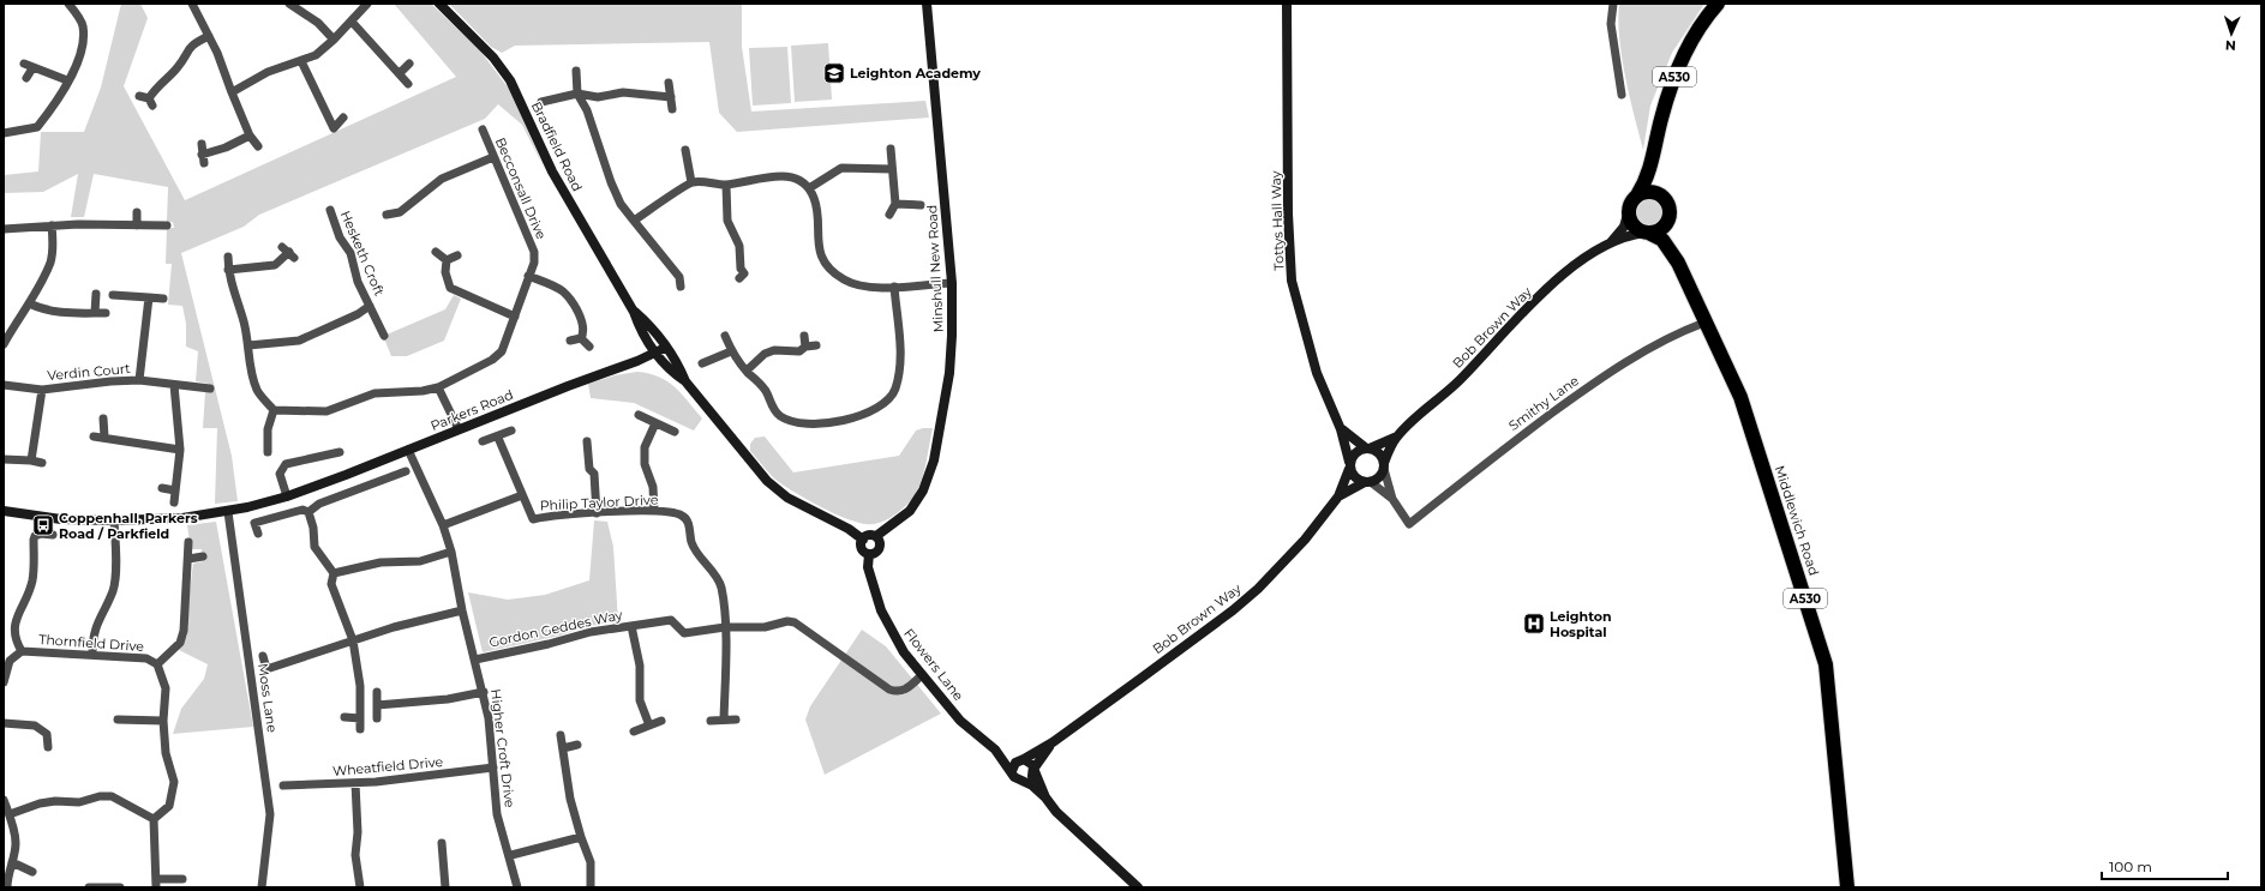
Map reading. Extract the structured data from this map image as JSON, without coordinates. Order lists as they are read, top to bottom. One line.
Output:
{"streets":{"highway":["A530","Middlewich Road"],"street":["Bradfield Road","Becconsall Drive","Tottys Hall Way","Hesketh Croft","Minshull New Road","Bob Brown Way","Verdin Court","Smithy Lane","Parkers Road","Philip Taylor Drive","Gordon Geddes Way","Thornfield Drive","Flowers Lane","Moss Lane","Higher Croft Drive","Wheatfield Drive"]},"crossings":[["A530","Bob Brown Way"],["A530","Middlewich Road"],["Bradfield Road","Minshull New Road"],["Bradfield Road","Parkers Road"],["Bradfield Road","Flowers Lane"],["Tottys Hall Way","Bob Brown Way"],["Minshull New Road","Flowers Lane"],["Bob Brown Way","Middlewich Road"],["Bob Brown Way","Flowers Lane"],["Smithy Lane","Middlewich Road"],["Parkers Road","Moss Lane"],["Parkers Road","Higher Croft Drive"],["Philip Taylor Drive","Gordon Geddes Way"],["Gordon Geddes Way","Flowers Lane"],["Gordon Geddes Way","Higher Croft Drive"],["Higher Croft Drive","Wheatfield Drive"]],"places":{"school or university":["Leighton Academy"],"bus stop":["Coppenhall, Parkers Road / Parkfield"],"hospital":["Leighton Hospital"]},"scale_bar":"100 m","north":"bottom"}
